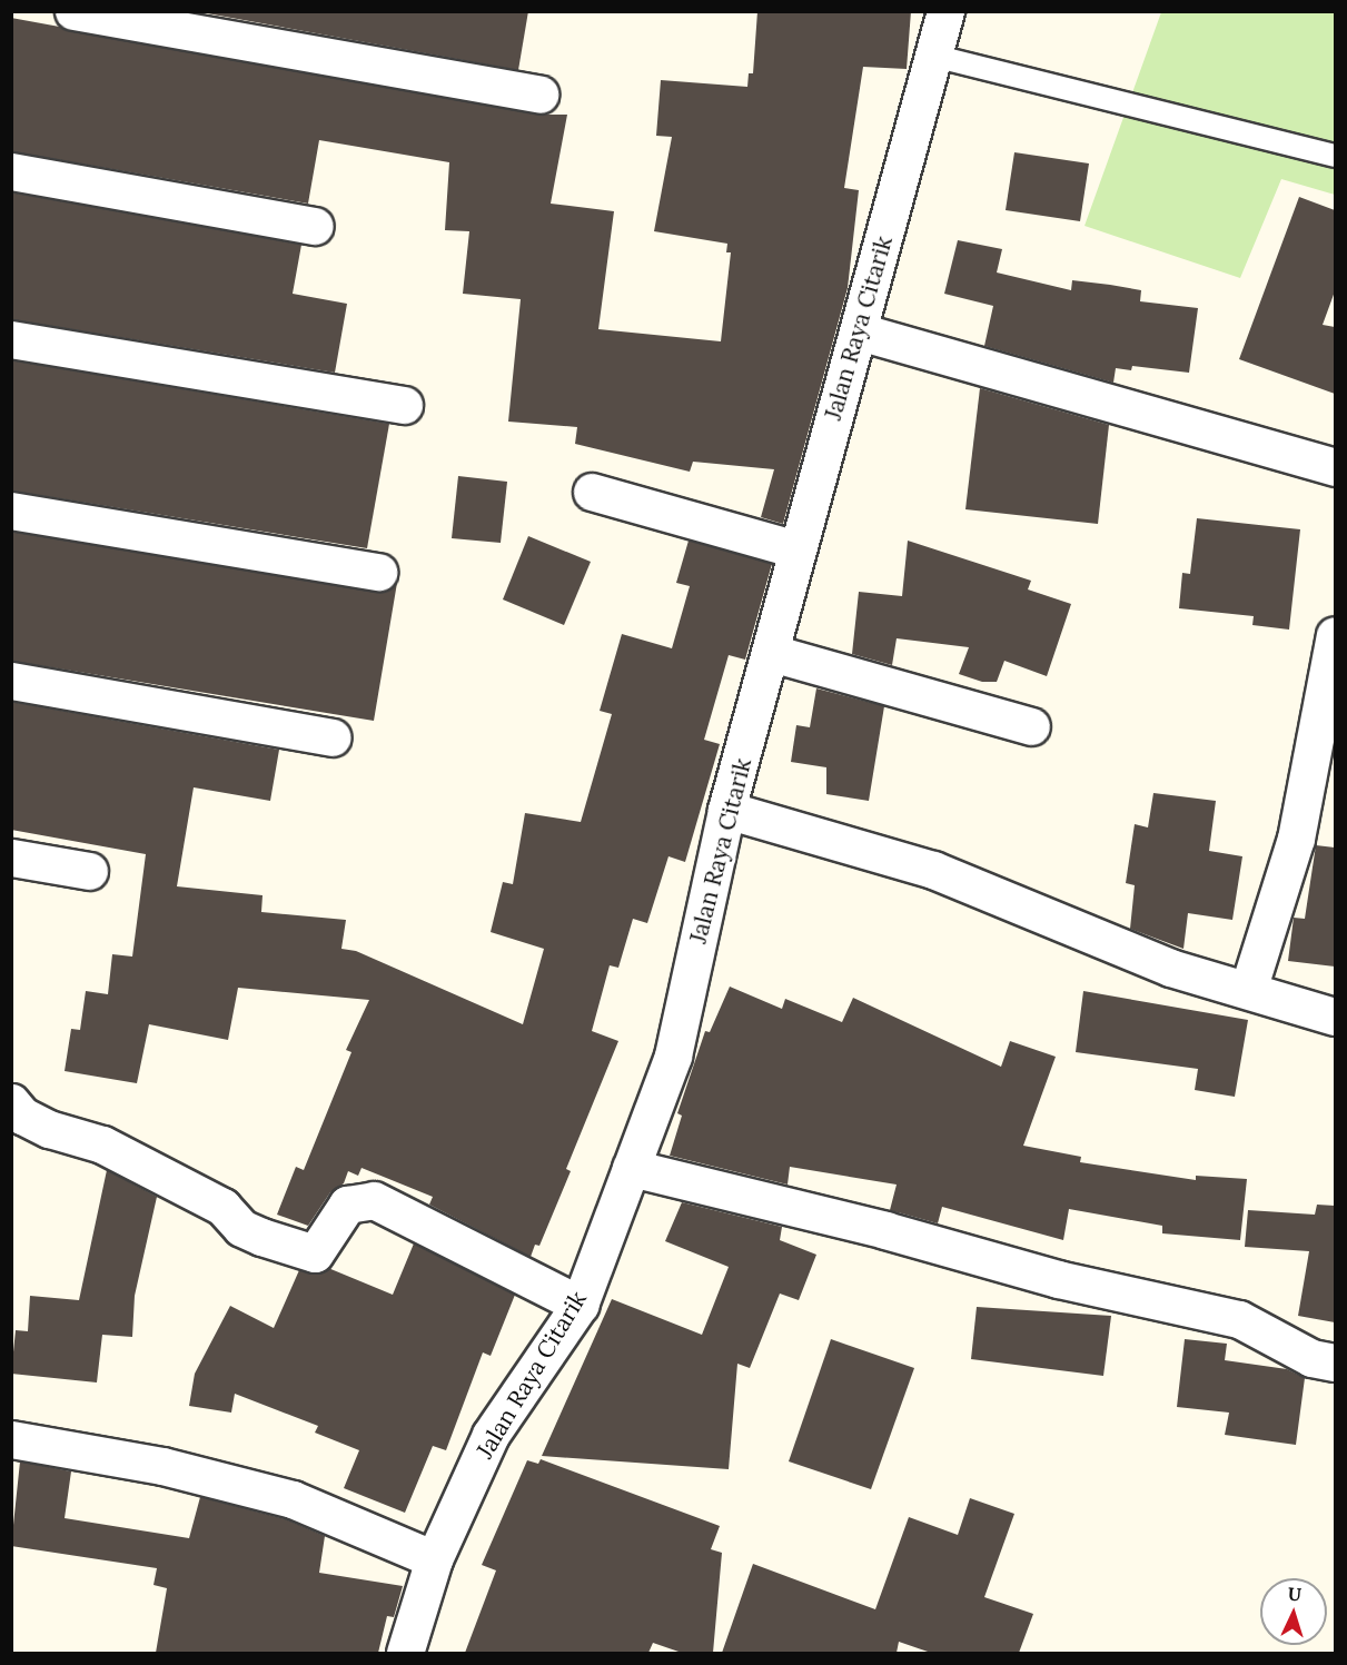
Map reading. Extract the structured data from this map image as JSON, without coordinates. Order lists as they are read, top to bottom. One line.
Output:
{"streets":{"street":["Jalan Raya Citarik"]},"north":"top"}
